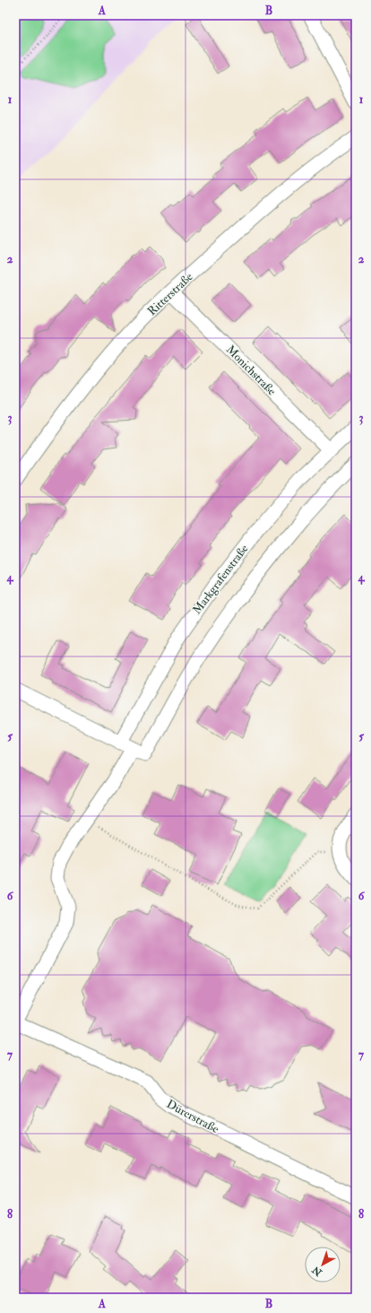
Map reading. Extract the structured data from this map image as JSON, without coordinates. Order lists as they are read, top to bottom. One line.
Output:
{"streets":{"street":["Ritterstraße","Monichstraße","Markgrafenstraße","Dürerstraße"]},"crossings":[["Ritterstraße","Monichstraße"],["Monichstraße","Markgrafenstraße"],["Markgrafenstraße","Dürerstraße"]],"north":"bottom left","grid":{"columns":["A","B"],"rows":["1","2","3","4","5","6","7","8"]}}
